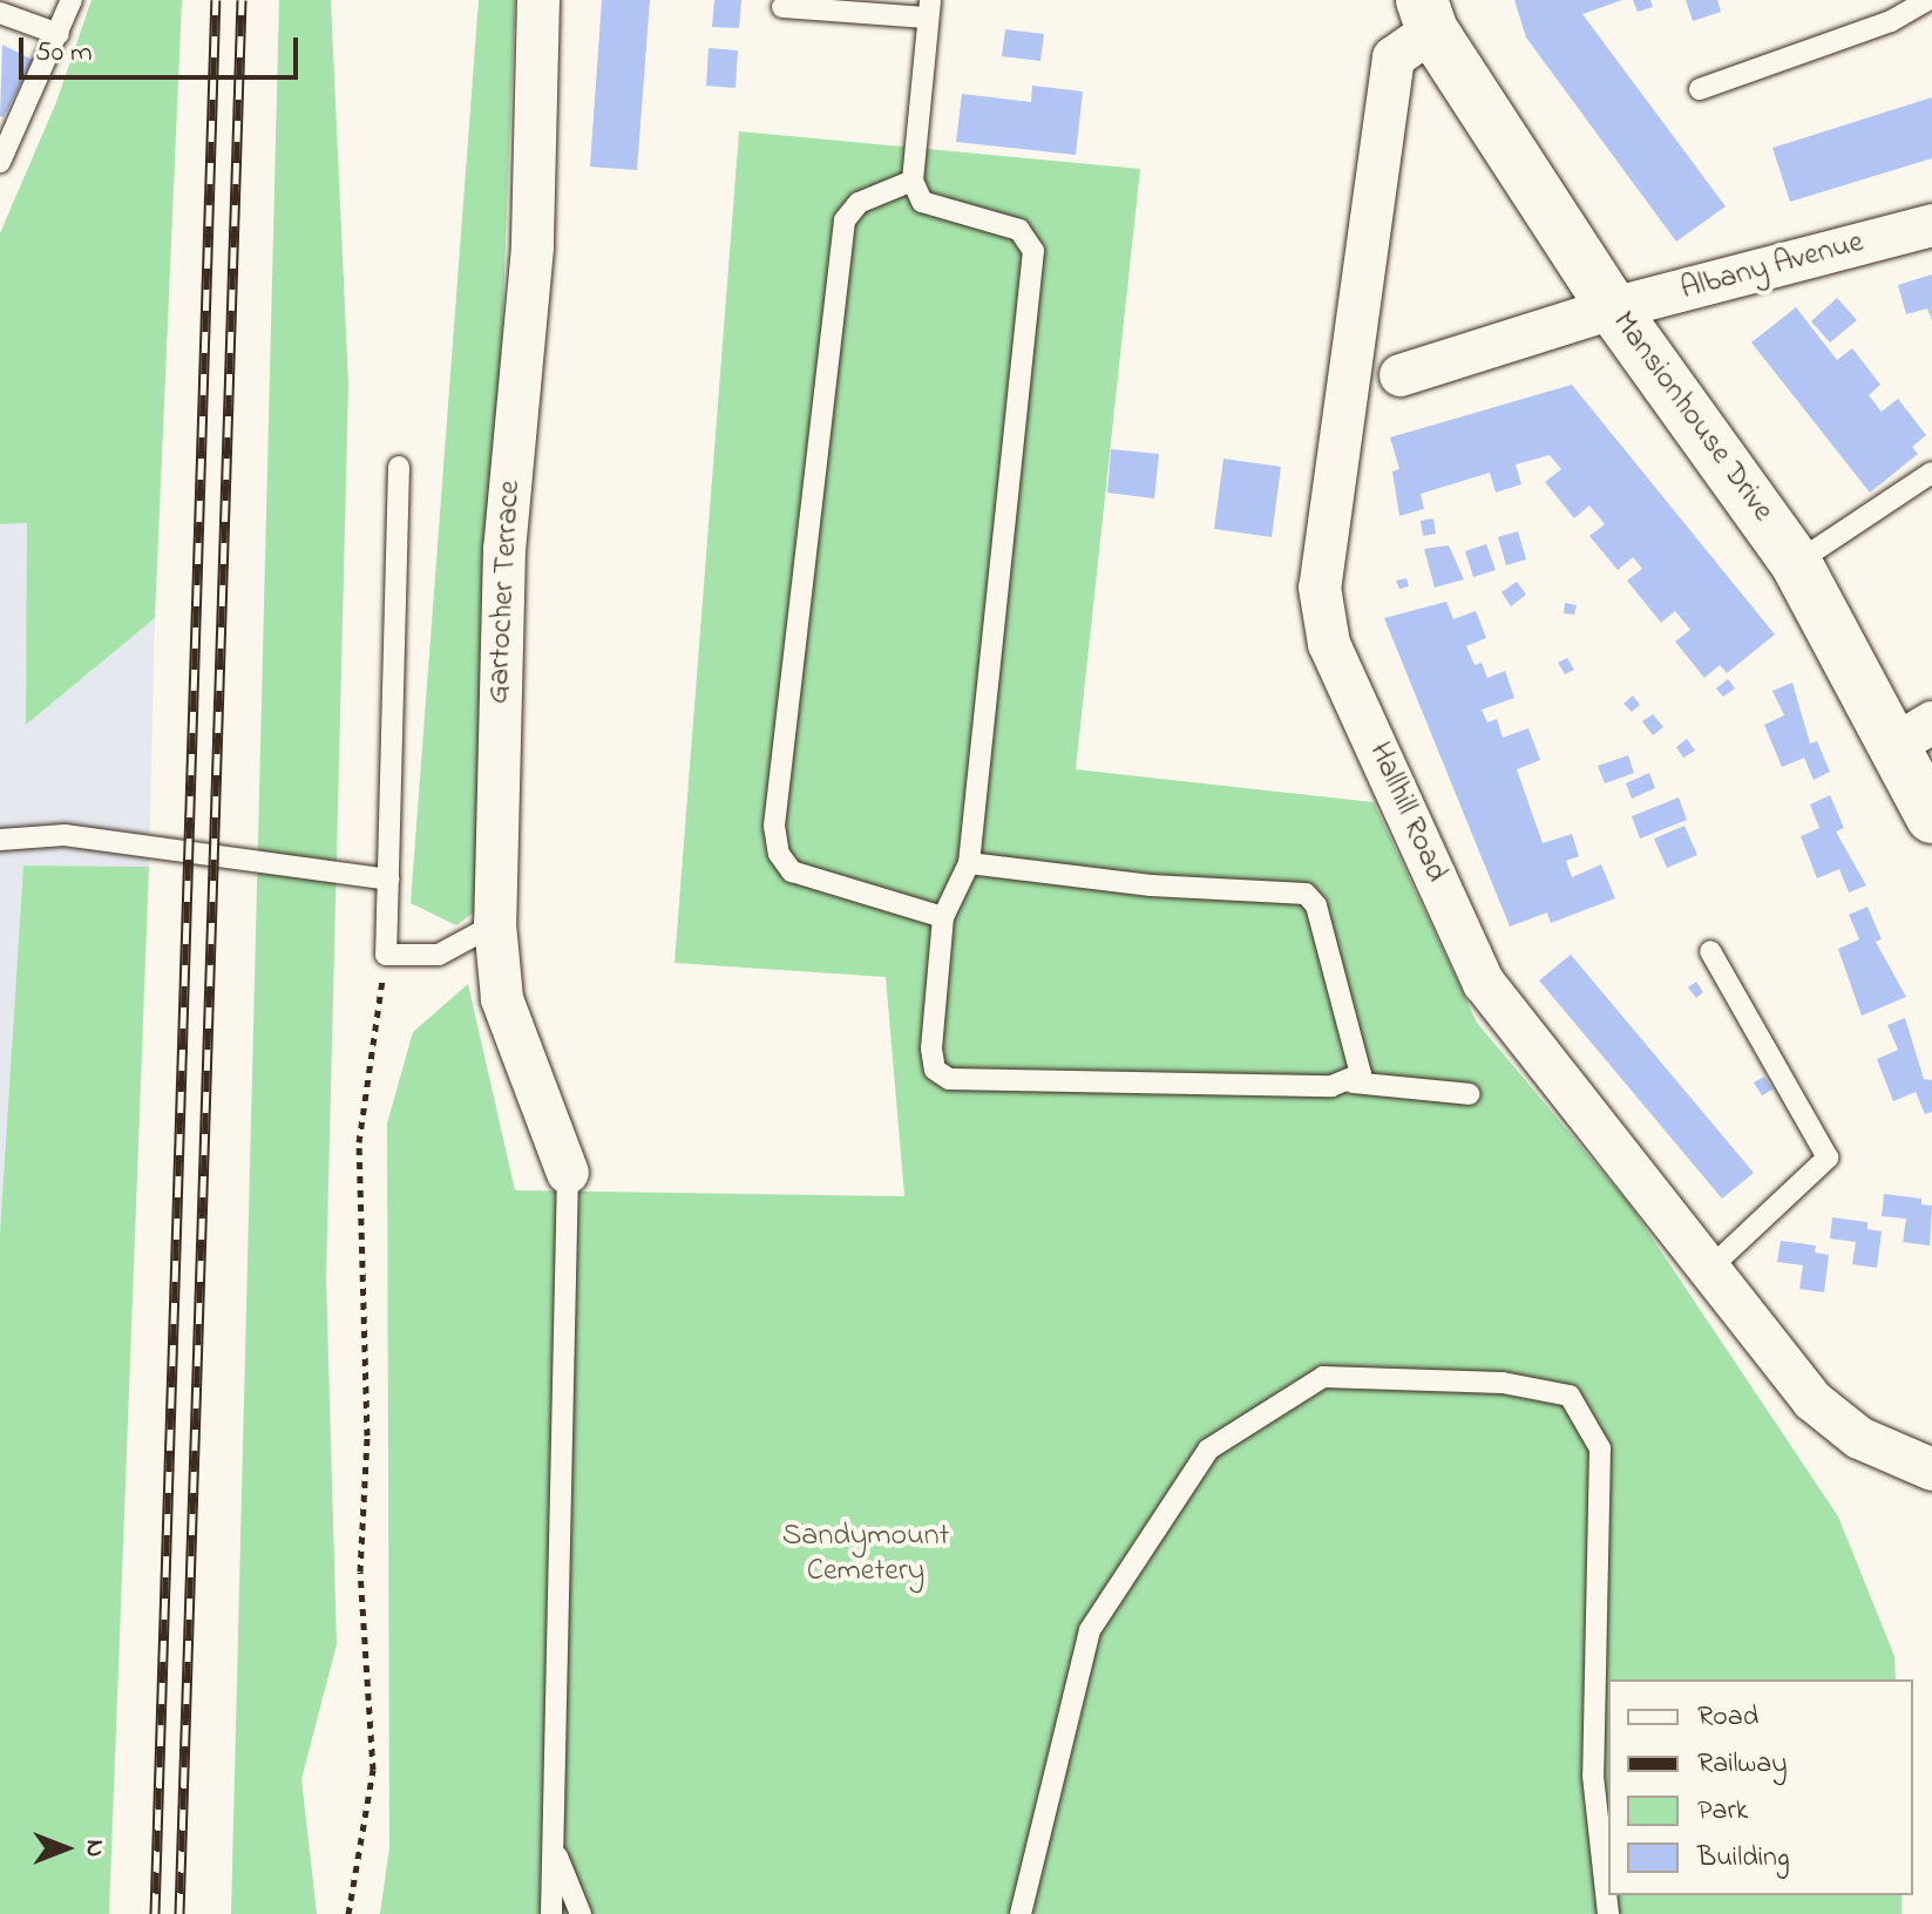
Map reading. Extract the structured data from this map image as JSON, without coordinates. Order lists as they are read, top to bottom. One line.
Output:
{"streets":{"street":["Albany Avenue","Mansionhouse Drive","Gartocher Terrace","Hallhill Road"]},"crossings":[["Albany Avenue","Mansionhouse Drive"],["Mansionhouse Drive","Hallhill Road"]],"parks":["Sandymount Cemetery"],"legend":["Road","Railway","Park","Building"],"scale_bar":"50 m","north":"right"}
